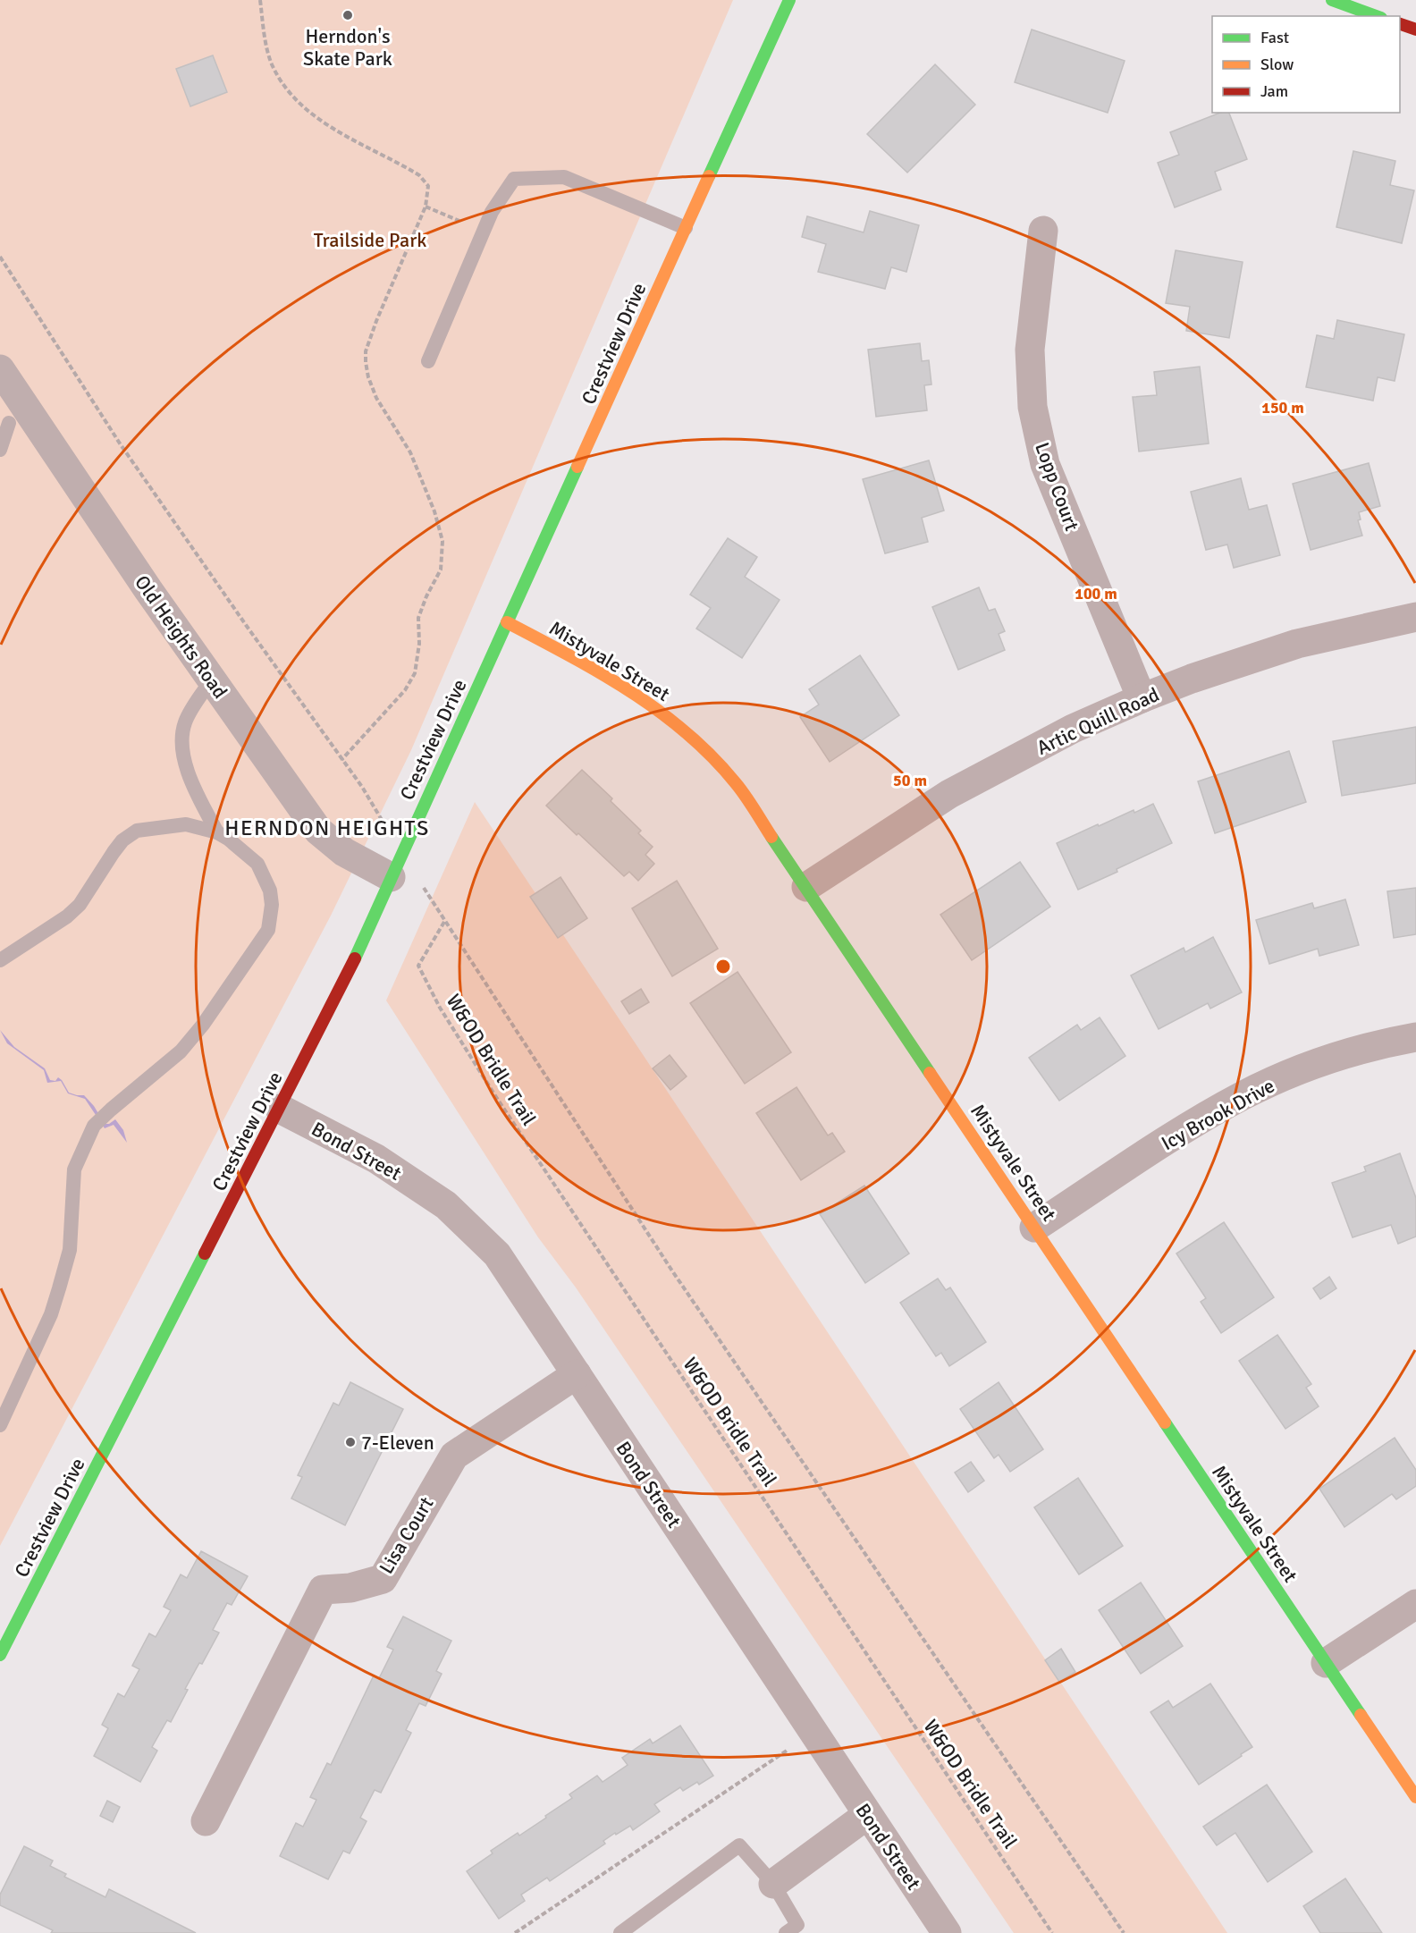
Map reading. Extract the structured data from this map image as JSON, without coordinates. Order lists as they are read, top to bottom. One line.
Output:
{"streets":{"main road":["Crestview Drive","Mistyvale Street"],"street":["Lopp Court","Old Heights Road","Artic Quill Road","Icy Brook Drive","Bond Street","Lisa Court"],"path":["W&OD Bridle Trail"]},"crossings":[["Crestview Drive","Old Heights Road"],["Crestview Drive","Mistyvale Street"],["Crestview Drive","Bond Street"],["Lopp Court","Artic Quill Road"],["Mistyvale Street","Artic Quill Road"],["Mistyvale Street","Icy Brook Drive"],["Bond Street","Lisa Court"]],"districts":["HERNDON HEIGHTS"],"parks":["Trailside Park"],"places":["Herndon's Skate Park","7-Eleven"],"legend":["Fast","Slow","Jam"],"rings":["150 m","100 m","50 m"]}
